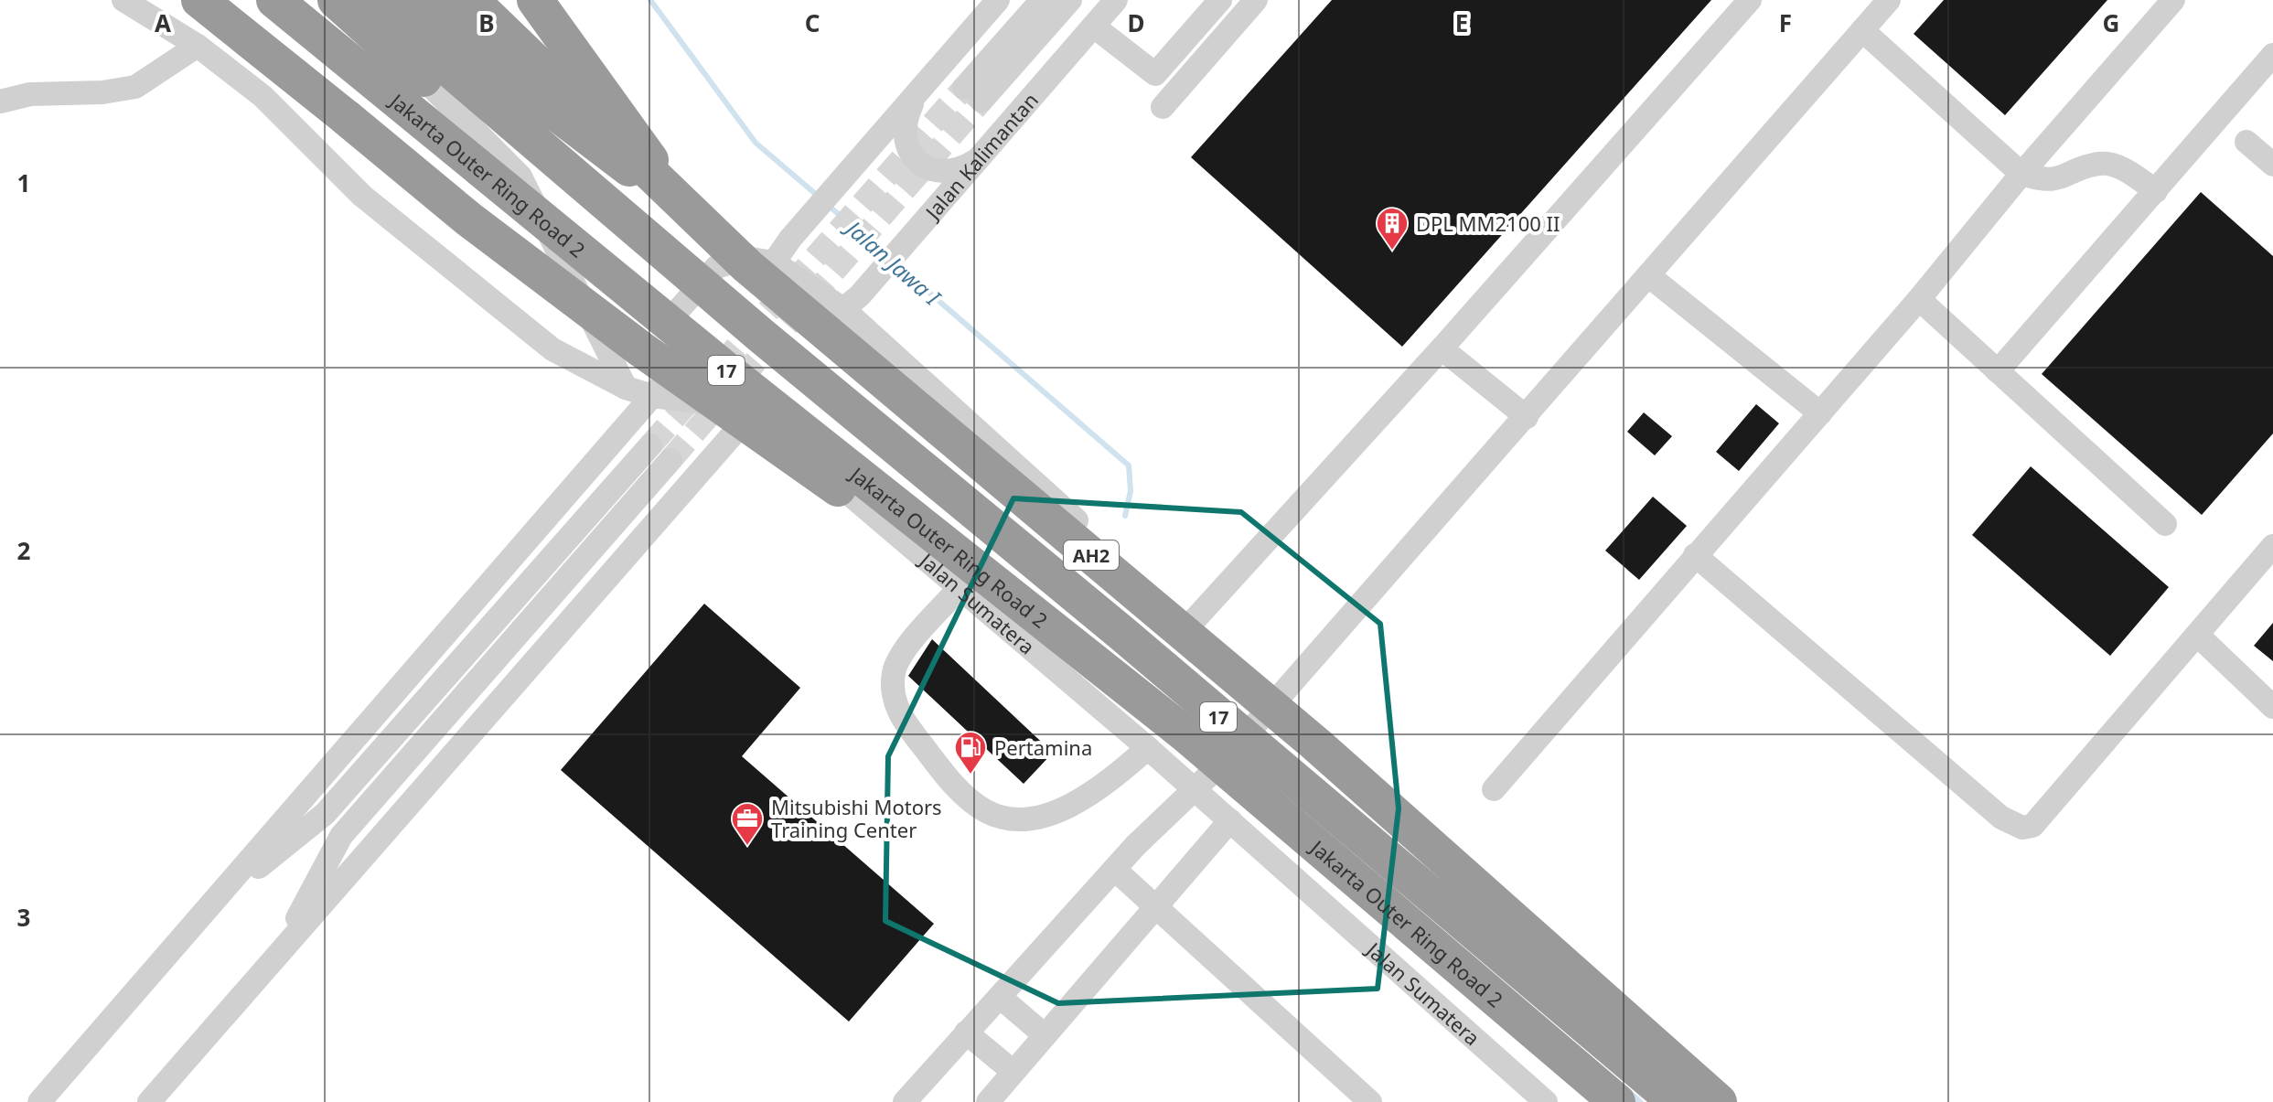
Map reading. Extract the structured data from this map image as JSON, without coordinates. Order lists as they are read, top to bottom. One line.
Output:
{"streets":{"highway":["Jakarta Outer Ring Road 2","17","AH2"],"street":["Jalan Kalimantan","Jalan Sumatera"]},"crossings":[["AH2","Jalan Sumatera"]],"water":["Jalan Jawa I"],"places":{"building":["DPL MM2100 II"],"fuel station":["Pertamina"],"office":["Mitsubishi Motors Training Center"]},"grid":{"columns":["A","B","C","D","E","F","G"],"rows":["1","2","3"]}}
